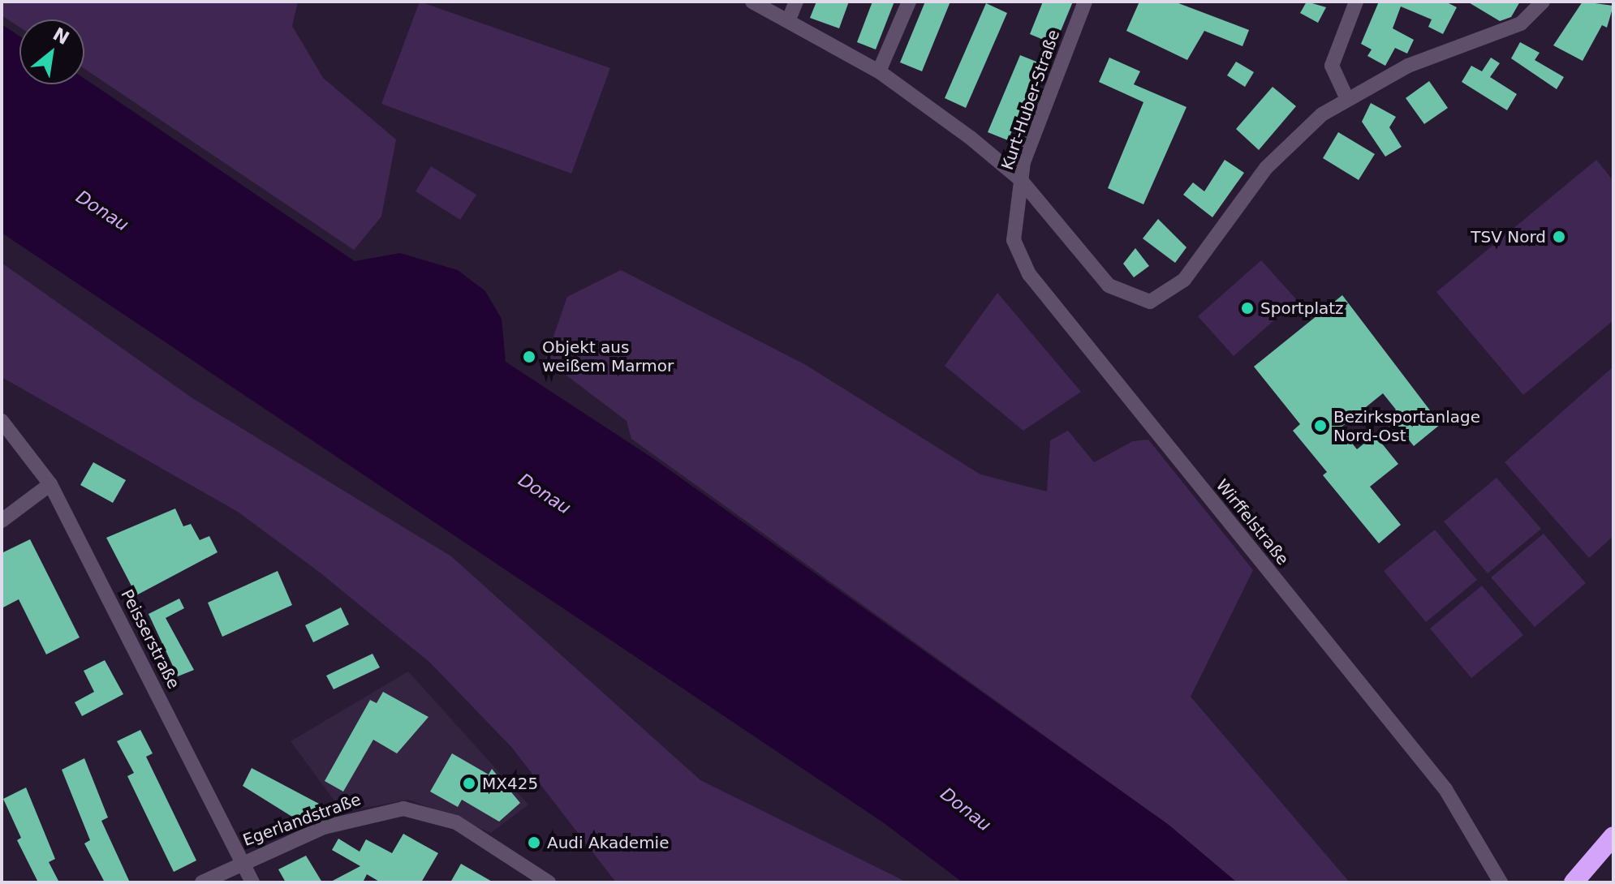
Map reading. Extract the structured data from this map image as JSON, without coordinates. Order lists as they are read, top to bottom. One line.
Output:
{"streets":{"street":["Kurt-Huber-Straße","Wirffelstraße","Peisserstraße","Egerlandstraße"]},"crossings":[["Kurt-Huber-Straße","Wirffelstraße"],["Peisserstraße","Egerlandstraße"]],"water":["Donau"],"places":["TSV Nord","Sportplatz","Objekt aus weißem Marmor","Bezirksportanlage Nord-Ost","MX425","Audi Akademie"],"north":"top right"}
